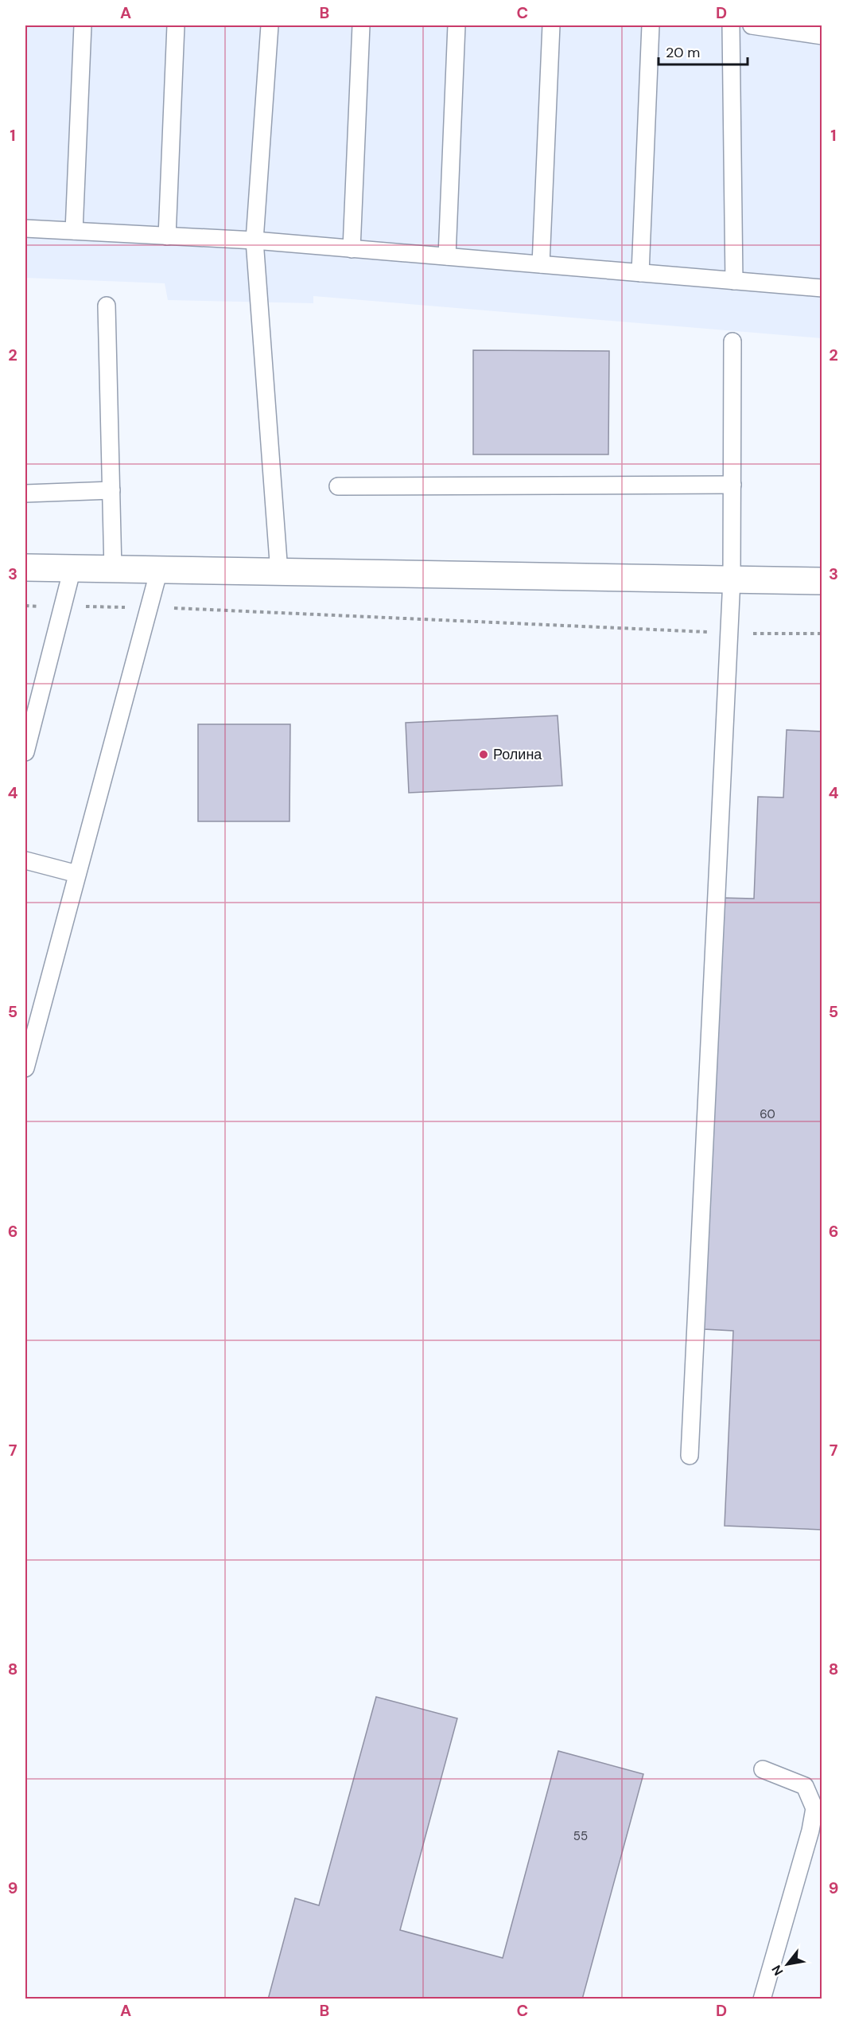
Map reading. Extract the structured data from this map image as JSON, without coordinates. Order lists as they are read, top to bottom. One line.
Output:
{"places":["Ролина"],"house_numbers":["60","55"],"scale_bar":"20 m","north":"bottom left","grid":{"columns":["A","B","C","D"],"rows":["1","2","3","4","5","6","7","8","9"]}}
